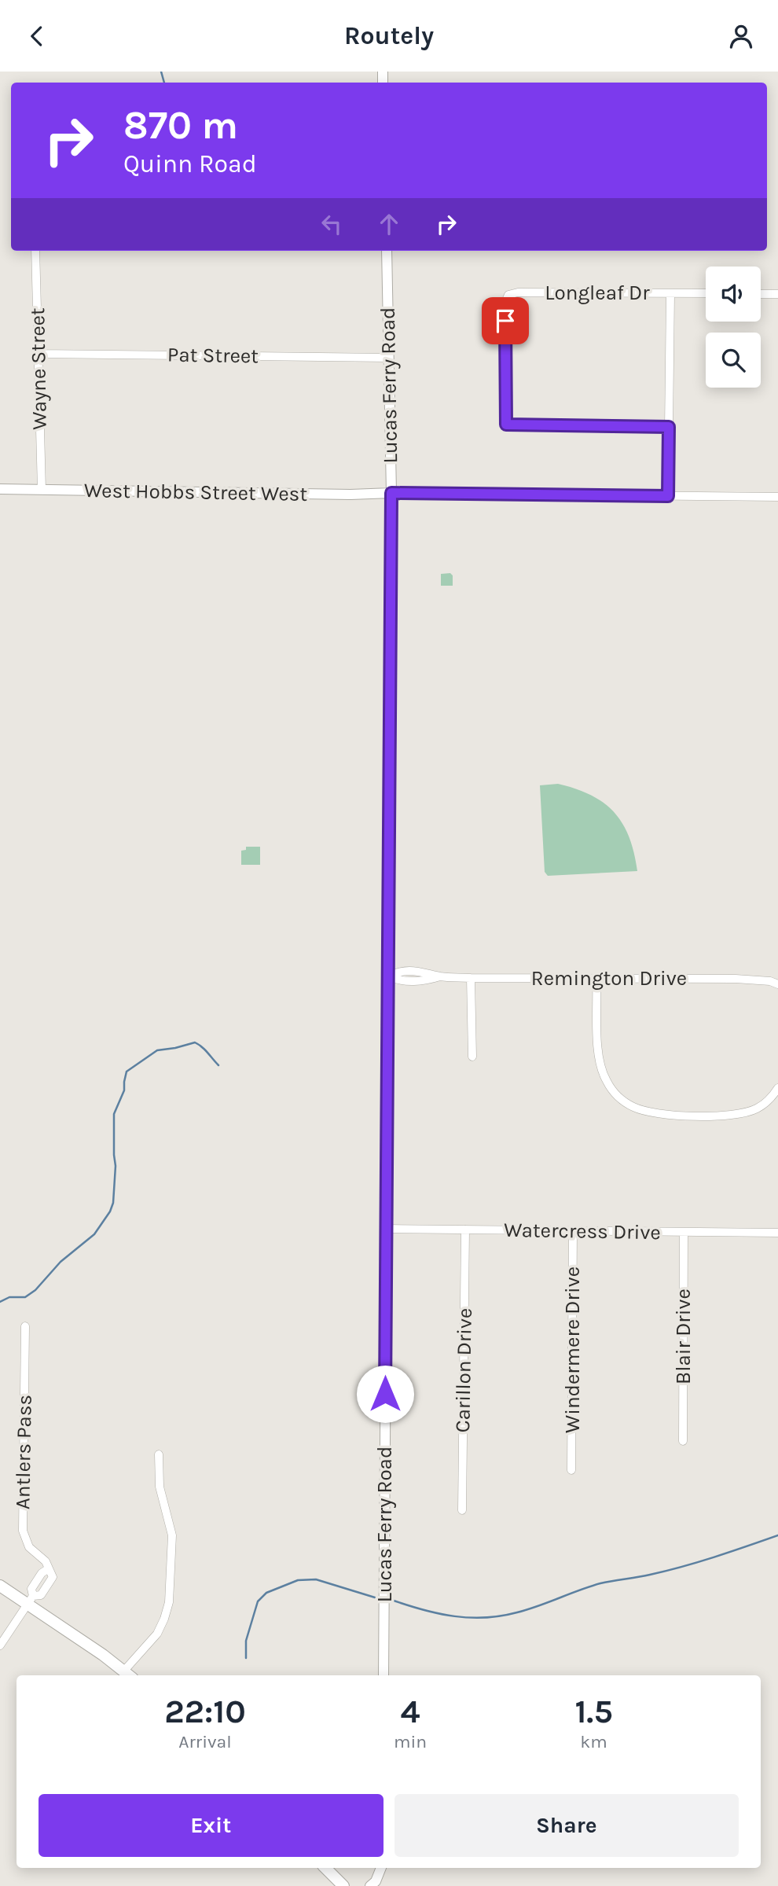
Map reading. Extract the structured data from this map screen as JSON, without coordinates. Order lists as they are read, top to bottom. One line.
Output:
{"streets":{"street":["Longleaf Dr","Pat Street","Wayne Street","Lucas Ferry Road","West Hobbs Street West","Remington Drive","Watercress Drive","Blair Drive","Windermere Drive","Carillon Drive","Antlers Pass"]},"crossings":[["Pat Street","Wayne Street"],["Pat Street","Lucas Ferry Road"],["Wayne Street","West Hobbs Street West"],["Lucas Ferry Road","West Hobbs Street West"],["Lucas Ferry Road","Remington Drive"],["Lucas Ferry Road","Watercress Drive"],["Watercress Drive","Blair Drive"],["Watercress Drive","Windermere Drive"],["Watercress Drive","Carillon Drive"]],"page":{"header":"Routely","turn":["870 m","Quinn Road"],"eta":["22:10","Arrival","4","min","1.5","km"],"buttons":["Exit","Share"]}}
